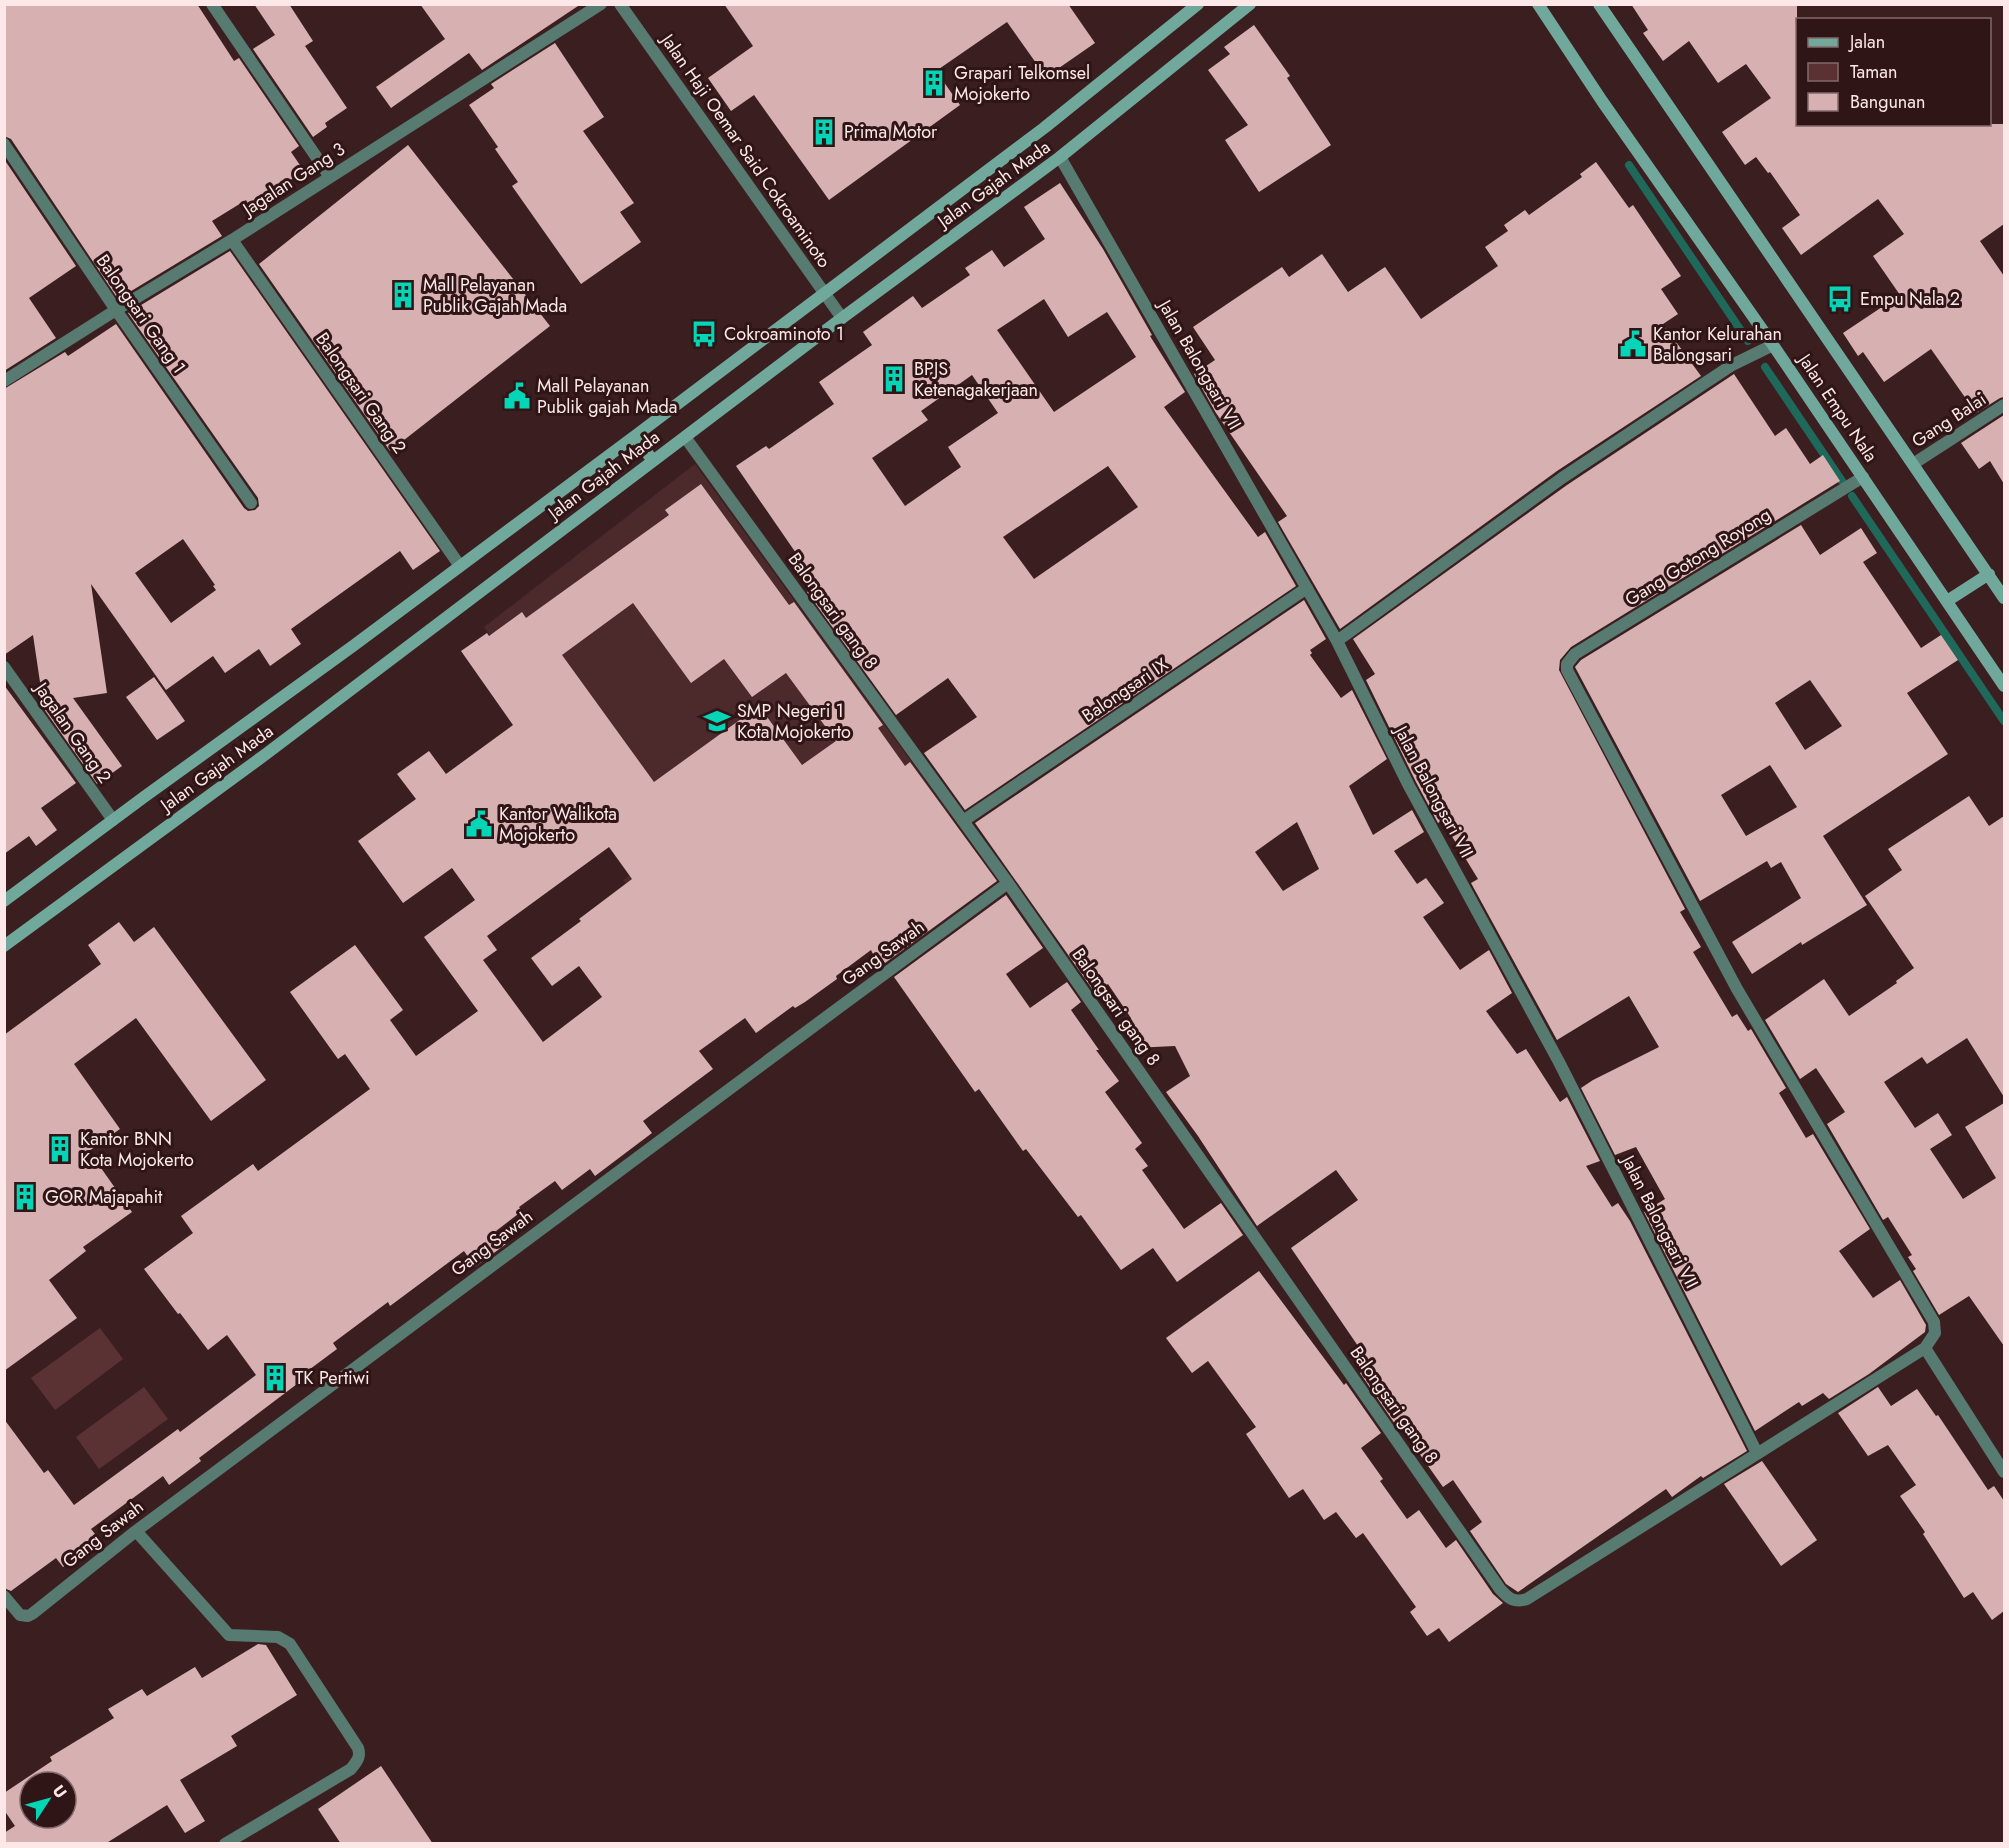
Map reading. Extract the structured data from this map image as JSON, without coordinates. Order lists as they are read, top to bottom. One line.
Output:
{"streets":{"main road":["Jalan Gajah Mada","Jalan Empu Nala"],"street":["Jalan Haji Oemar Said Cokroaminoto","Jagalan Gang 3","Balongsari Gang 1","Jalan Balongsari VII","Balongsari Gang 2","Gang Balai","Gang Gotong Royong","Balongsari gang 8","Balongsari IX","Jagalan Gang 2","Gang Sawah"]},"crossings":[["Jalan Haji Oemar Said Cokroaminoto","Jalan Gajah Mada"],["Jagalan Gang 3","Balongsari Gang 1"],["Jagalan Gang 3","Balongsari Gang 2"],["Jalan Gajah Mada","Jalan Balongsari VII"],["Jalan Gajah Mada","Balongsari Gang 2"],["Jalan Gajah Mada","Balongsari gang 8"],["Jalan Gajah Mada","Jagalan Gang 2"],["Jalan Balongsari VII","Balongsari gang 8"],["Jalan Balongsari VII","Balongsari IX"],["Jalan Empu Nala","Gang Balai"],["Jalan Empu Nala","Gang Gotong Royong"],["Balongsari gang 8","Balongsari IX"],["Balongsari gang 8","Gang Sawah"]],"places":{"building":["Grapari Telkomsel Mojokerto","Prima Motor","Mall Pelayanan Publik Gajah Mada","BPJS Ketenagakerjaan","Kantor BNN Kota Mojokerto","GOR Majapahit","TK Pertiwi"],"bus stop":["Empu Nala 2","Cokroaminoto 1"],"public building":["Kantor Kelurahan Balongsari","Mall Pelayanan Publik gajah Mada","Kantor Walikota Mojokerto"],"school or university":["SMP Negeri 1 Kota Mojokerto"]},"legend":["Jalan","Taman","Bangunan"],"north":"top right"}
